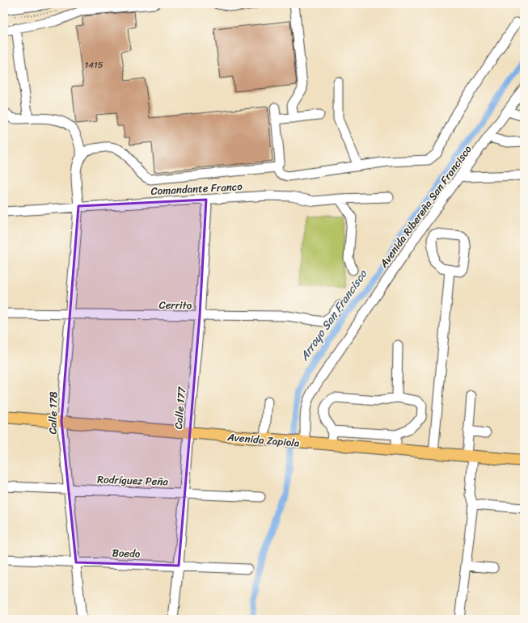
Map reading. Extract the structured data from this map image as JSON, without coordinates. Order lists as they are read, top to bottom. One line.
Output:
{"streets":{"main road":["Avenida Zapiola"],"street":["Comandante Franco","Avenida Ribereña San Francisco","Cerrito","Calle 177","Calle 178","Rodríguez Peña","Boedo"]},"crossings":[["Comandante Franco","Calle 177"],["Comandante Franco","Calle 178"],["Avenida Ribereña San Francisco","Avenida Zapiola"],["Cerrito","Calle 177"],["Cerrito","Calle 178"],["Calle 177","Avenida Zapiola"],["Calle 177","Rodríguez Peña"],["Calle 177","Boedo"],["Calle 178","Avenida Zapiola"],["Calle 178","Rodríguez Peña"],["Calle 178","Boedo"]],"water":["Arroyo San Francisco"],"house_numbers":["1415"]}
